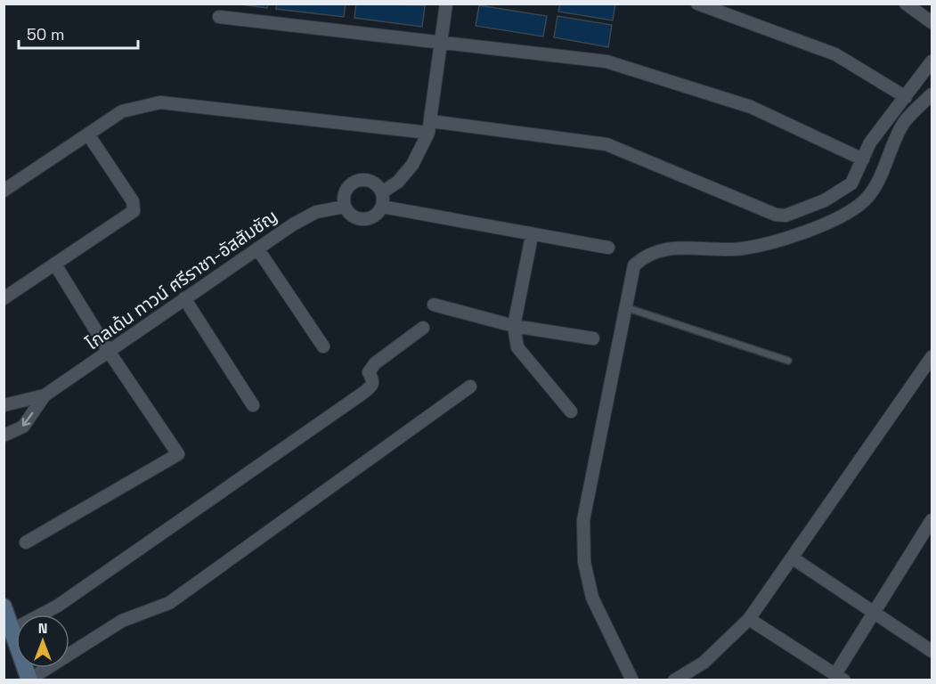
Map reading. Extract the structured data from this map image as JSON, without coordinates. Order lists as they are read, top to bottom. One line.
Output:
{"streets":{"street":["โกลเด้น ทาวน์ ศรีราชา-อัสสัมชัญ"]},"scale_bar":"50 m","north":"top"}
